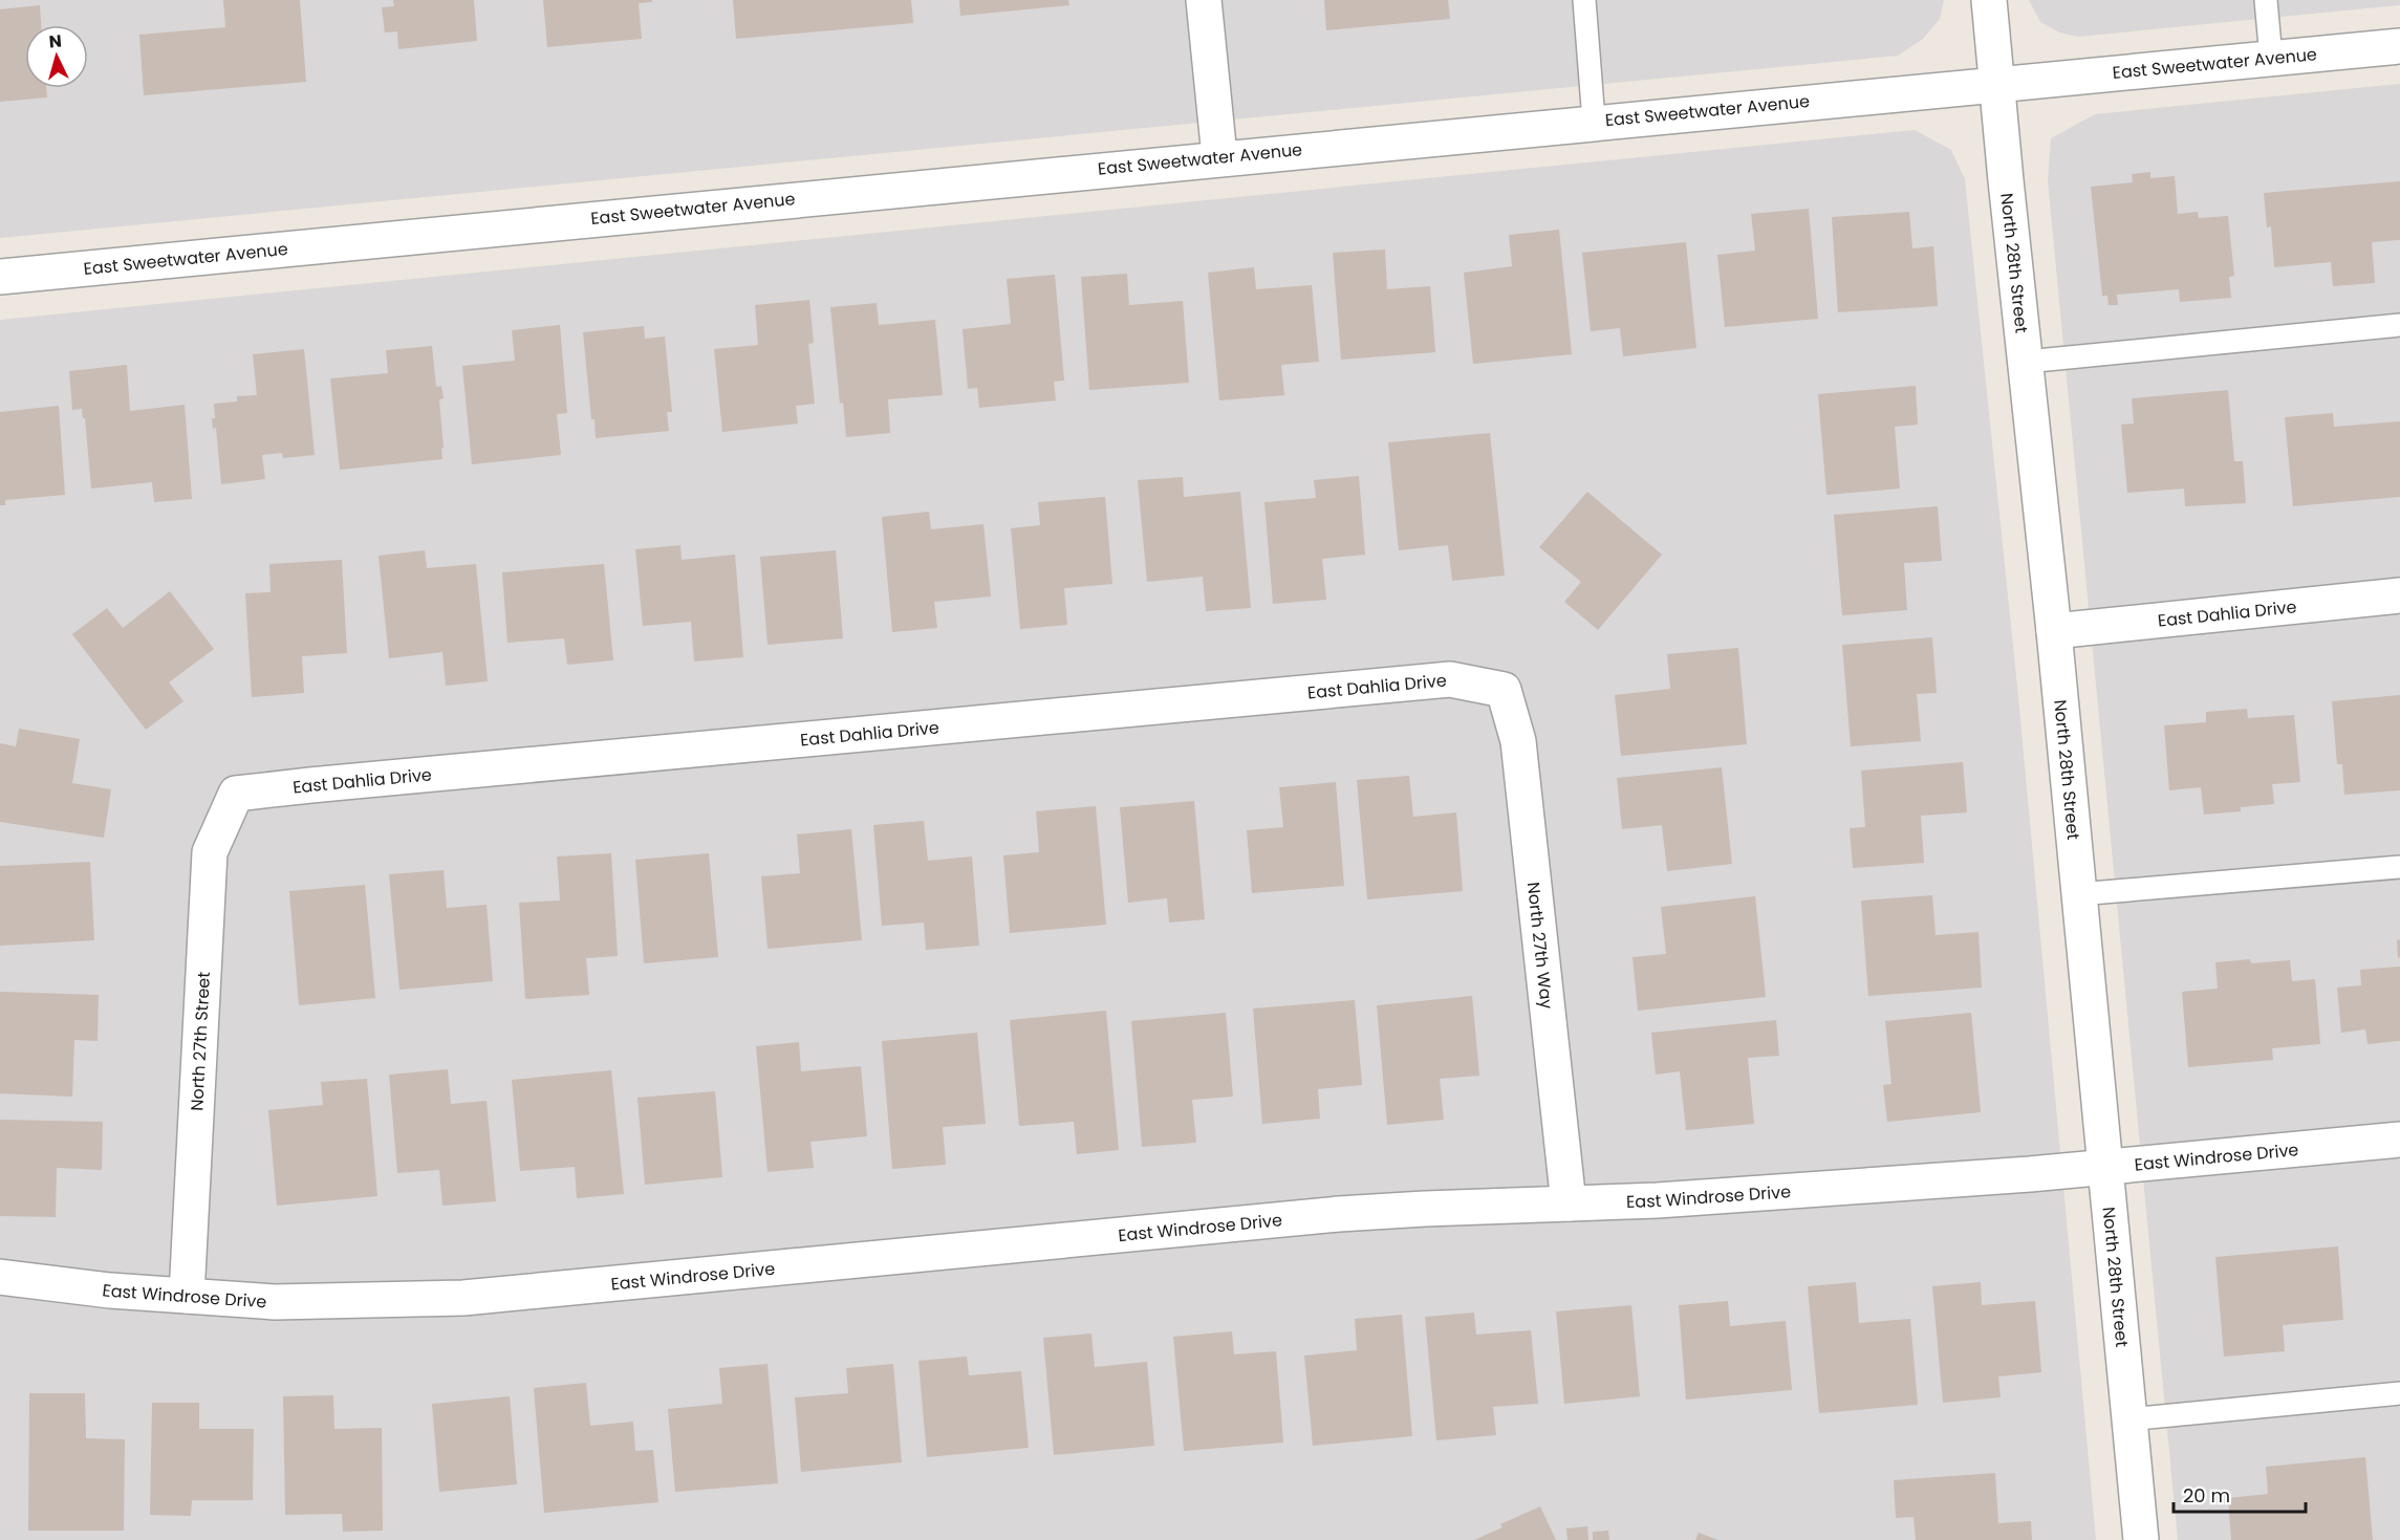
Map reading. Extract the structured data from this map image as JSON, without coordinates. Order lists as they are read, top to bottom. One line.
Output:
{"streets":{"street":["East Sweetwater Avenue","North 28th Street","East Dahlia Drive","North 27th Way","North 27th Street","East Windrose Drive"]},"crossings":[["East Sweetwater Avenue","North 28th Street"],["North 28th Street","East Dahlia Drive"],["North 28th Street","East Windrose Drive"],["East Dahlia Drive","North 27th Way"],["East Dahlia Drive","North 27th Street"],["North 27th Way","East Windrose Drive"],["North 27th Street","East Windrose Drive"]],"scale_bar":"20 m","north":"top"}
